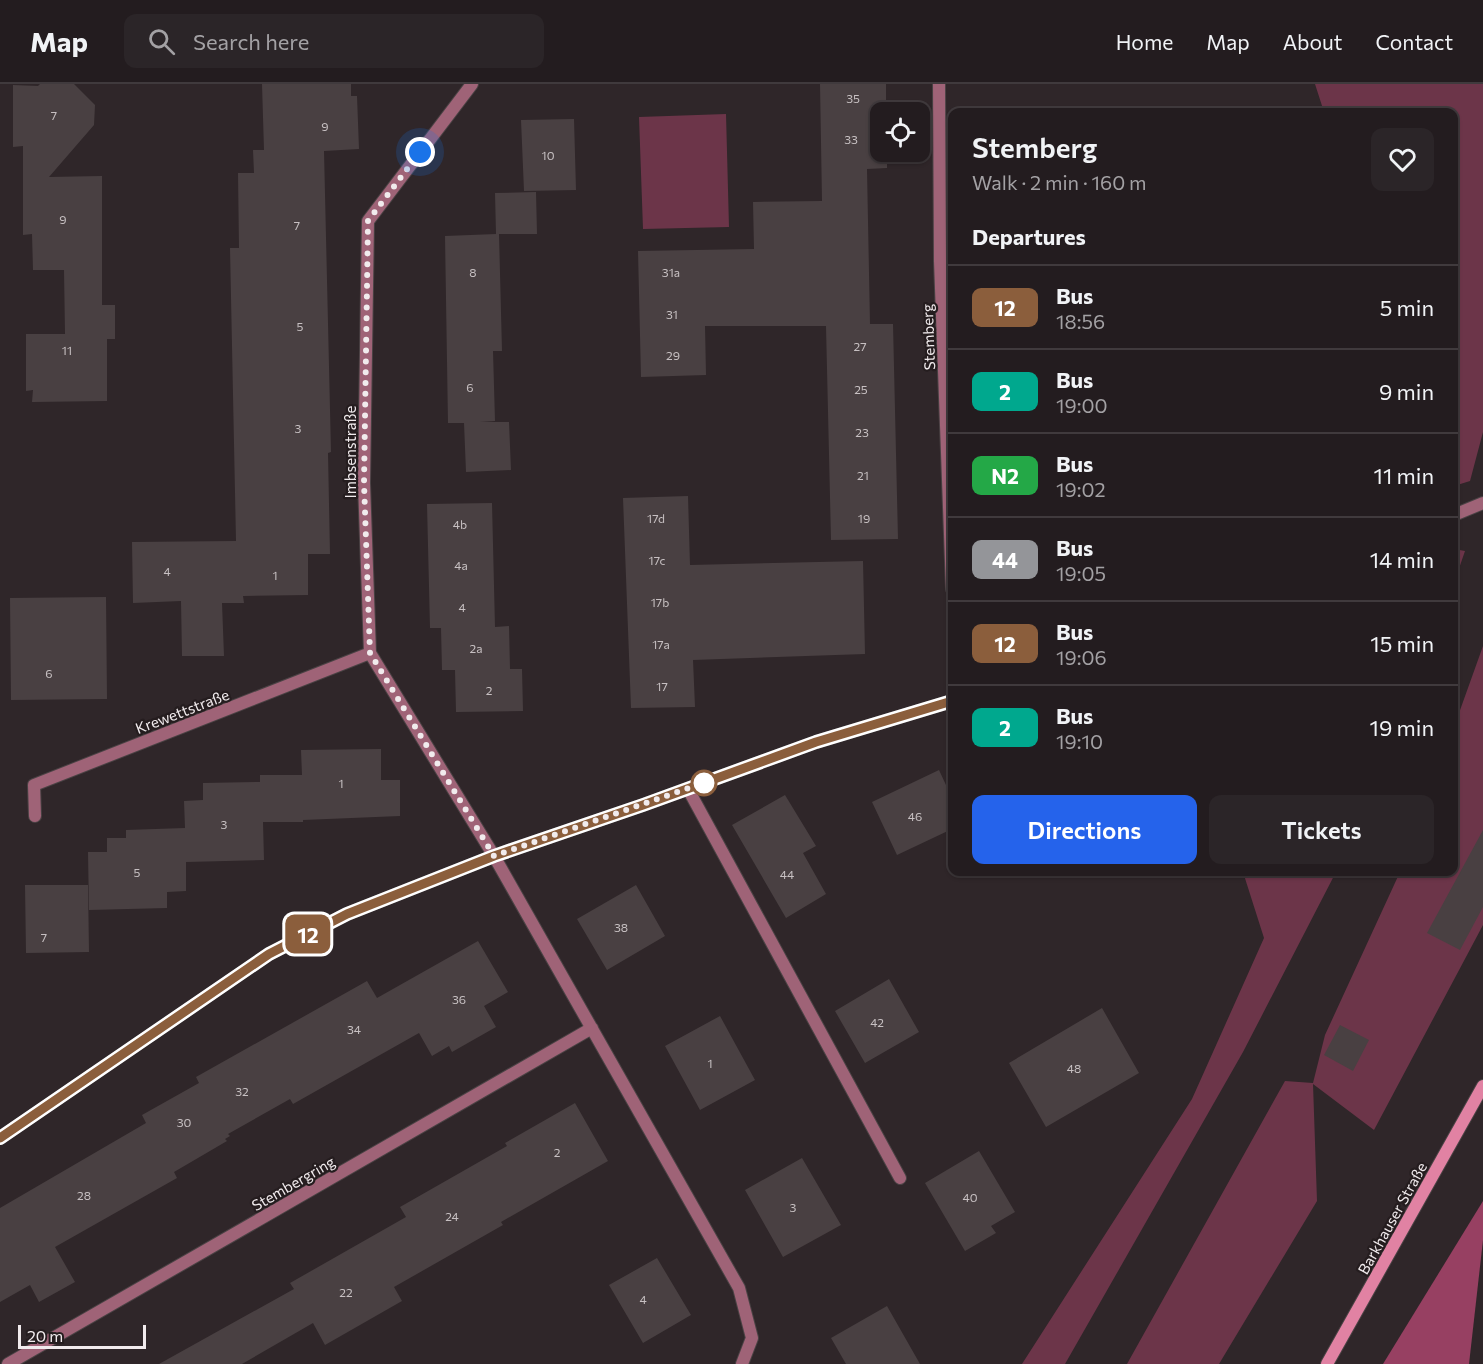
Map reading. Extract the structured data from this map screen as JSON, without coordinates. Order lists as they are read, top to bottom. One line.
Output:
{"streets":{"street":["Stemberg","Imbsenstraße","Krewettstraße","Stembergring","Barkhauser Straße"]},"crossings":[["Imbsenstraße","Krewettstraße"]],"lines":["bus line 12"],"house_numbers":["35","7","9","33","10","9","7","8","31a","31","5","27","11","29","6","25","3","23","21","17d","19","4b","17c","4a","4","1","17b","4","17a","2a","6","17","2","1","46","3","5","44","38","7","36","42","34","1","48","32","30","2","28","40","3","24","22","4"],"scale_bar":"20 m","page":{"header":"Map","search":"Search here","nav":["Home","Map","About","Contact"],"on_map":"12","heading":[["Stemberg","Walk · 2 min · 160 m"],"Departures"],"list":[{"mark":"12","name":"Bus","note":"18:56","value":"5 min"},{"mark":"2","name":"Bus","note":"19:00","value":"9 min"},{"mark":"N2","name":"Bus","note":"19:02","value":"11 min"},{"mark":"44","name":"Bus","note":"19:05","value":"14 min"},{"mark":"12","name":"Bus","note":"19:06","value":"15 min"},{"mark":"2","name":"Bus","note":"19:10","value":"19 min"}],"buttons":["Directions","Tickets"],"scale":"20 m"}}
